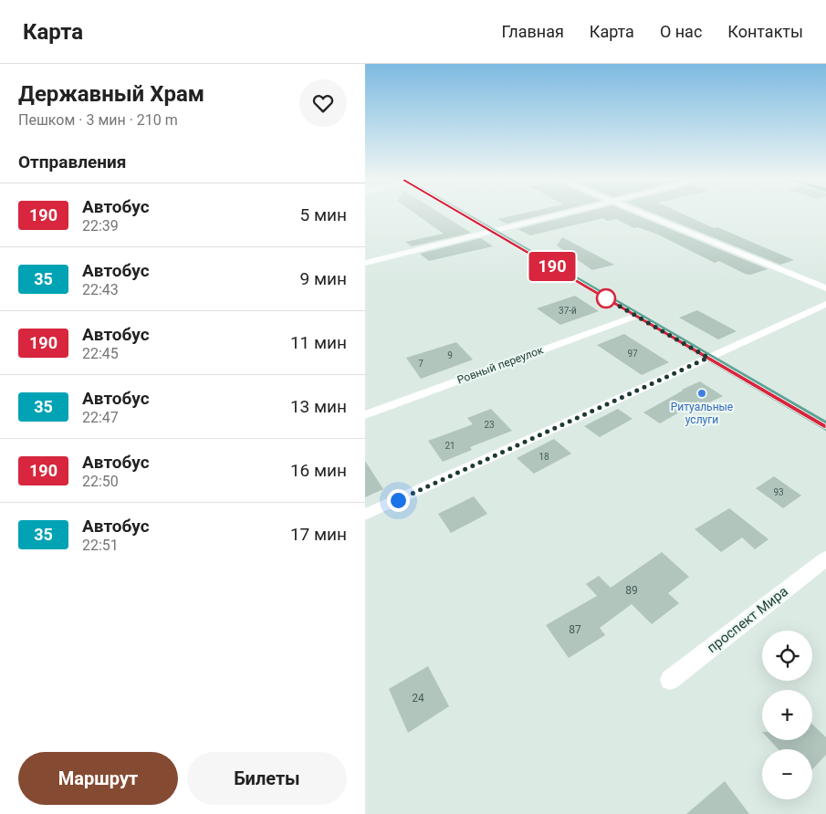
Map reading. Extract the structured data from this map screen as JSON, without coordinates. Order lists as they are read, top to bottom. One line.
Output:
{"streets":{"street":["Ровный переулок","проспект Мира"]},"places":["Ритуальные услуги"],"lines":["bus line 190"],"house_numbers":["37-й","97","9","7","23","21","18","93","89","87","24"],"page":{"header":"Карта","nav":["Главная","Карта","О нас","Контакты"],"heading":[["Державный Храм","Пешком · 3 мин · 210 m"],"Отправления"],"on_map":"190","list":[{"mark":"190","name":"Автобус","note":"22:39","value":"5 мин"},{"mark":"35","name":"Автобус","note":"22:43","value":"9 мин"},{"mark":"190","name":"Автобус","note":"22:45","value":"11 мин"},{"mark":"35","name":"Автобус","note":"22:47","value":"13 мин"},{"mark":"190","name":"Автобус","note":"22:50","value":"16 мин"},{"mark":"35","name":"Автобус","note":"22:51","value":"17 мин"}],"map_buttons":["+","−"],"buttons":["Маршрут","Билеты"]}}
